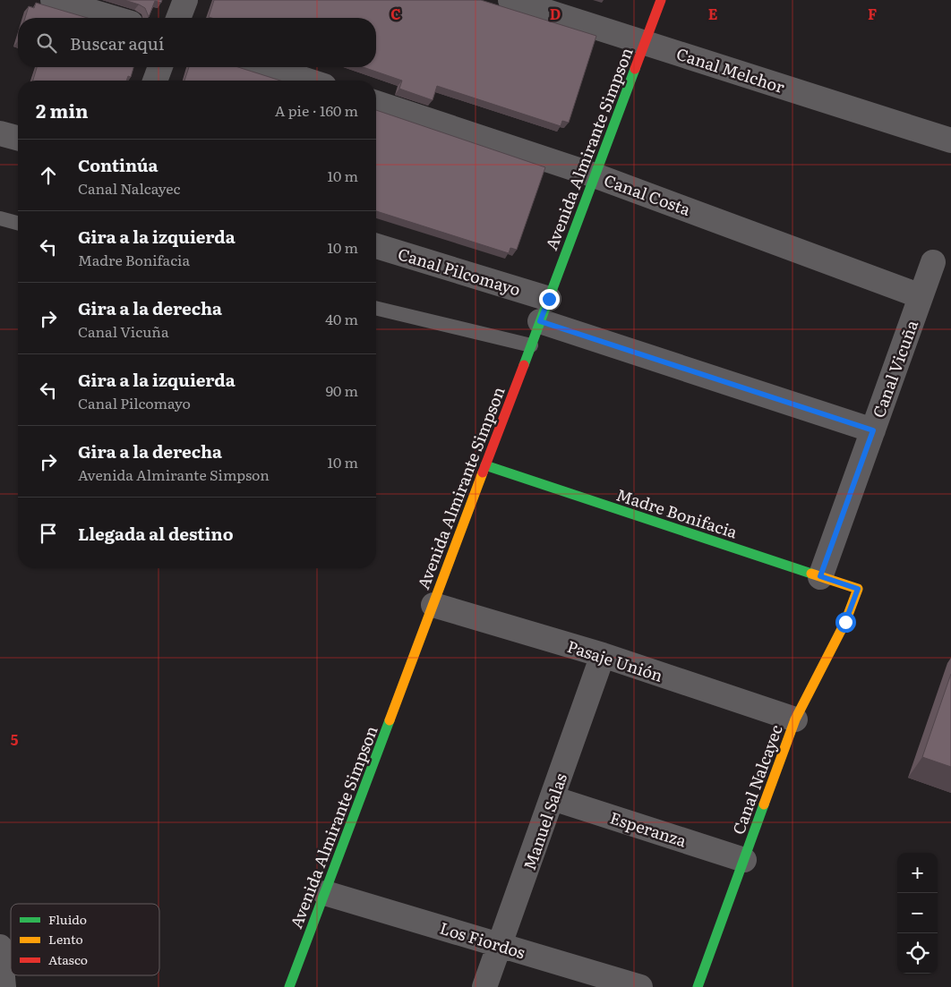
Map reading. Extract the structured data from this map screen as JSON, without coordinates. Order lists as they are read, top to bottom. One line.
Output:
{"streets":{"street":["Canal Melchor","Avenida Almirante Simpson","Canal Costa","Canal Pilcomayo","Canal Vicuña","Madre Bonifacia","Pasaje Unión","Canal Nalcayec","Manuel Salas","Esperanza","Los Fiordos"]},"crossings":[["Canal Melchor","Avenida Almirante Simpson"],["Avenida Almirante Simpson","Canal Costa"],["Avenida Almirante Simpson","Canal Pilcomayo"],["Avenida Almirante Simpson","Madre Bonifacia"],["Avenida Almirante Simpson","Pasaje Unión"],["Avenida Almirante Simpson","Los Fiordos"],["Canal Costa","Canal Vicuña"],["Canal Vicuña","Madre Bonifacia"],["Madre Bonifacia","Canal Nalcayec"],["Pasaje Unión","Canal Nalcayec"],["Pasaje Unión","Manuel Salas"],["Canal Nalcayec","Esperanza"],["Manuel Salas","Esperanza"],["Manuel Salas","Los Fiordos"]],"legend":["Fluido","Lento","Atasco"],"page":{"search":"Buscar aquí","heading":["2 min","A pie · 160 m"],"list":[["Continúa","Canal Nalcayec","10 m"],["Gira a la izquierda","Madre Bonifacia","10 m"],["Gira a la derecha","Canal Vicuña","40 m"],["Gira a la izquierda","Canal Pilcomayo","90 m"],["Gira a la derecha","Avenida Almirante Simpson","10 m"],"Llegada al destino"],"map_buttons":["+","−"]},"grid":{"columns":["C","D","E","F"],"rows":["5"]}}
